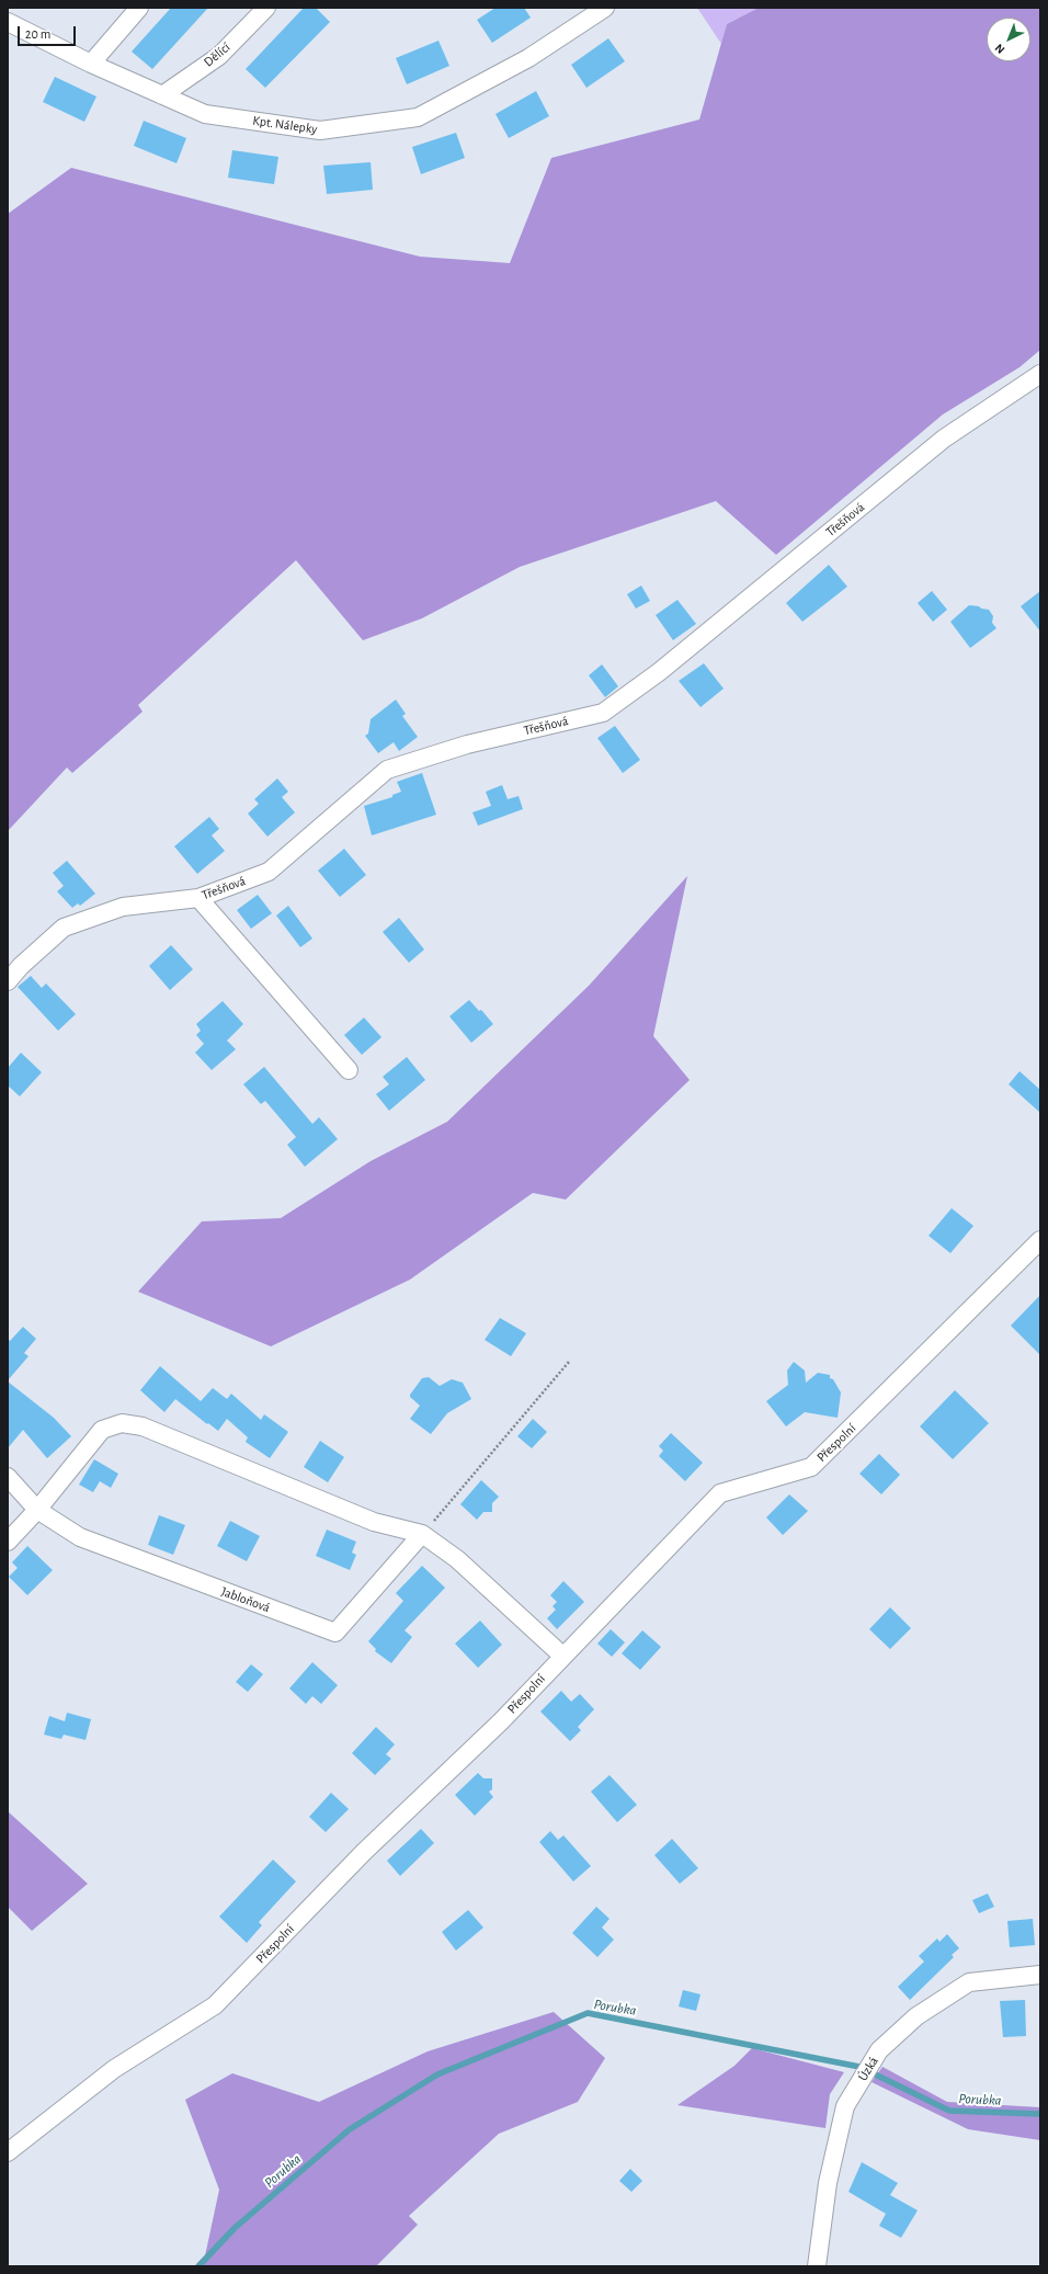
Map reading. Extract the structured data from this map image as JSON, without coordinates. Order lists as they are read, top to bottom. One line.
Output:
{"streets":{"street":["Dělící","Kpt. Nálepky","Třešňová","Přespolní","Jabloňová","Úzká"]},"crossings":[["Dělící","Kpt. Nálepky"]],"water":["Porubka"],"scale_bar":"20 m","north":"bottom left"}
